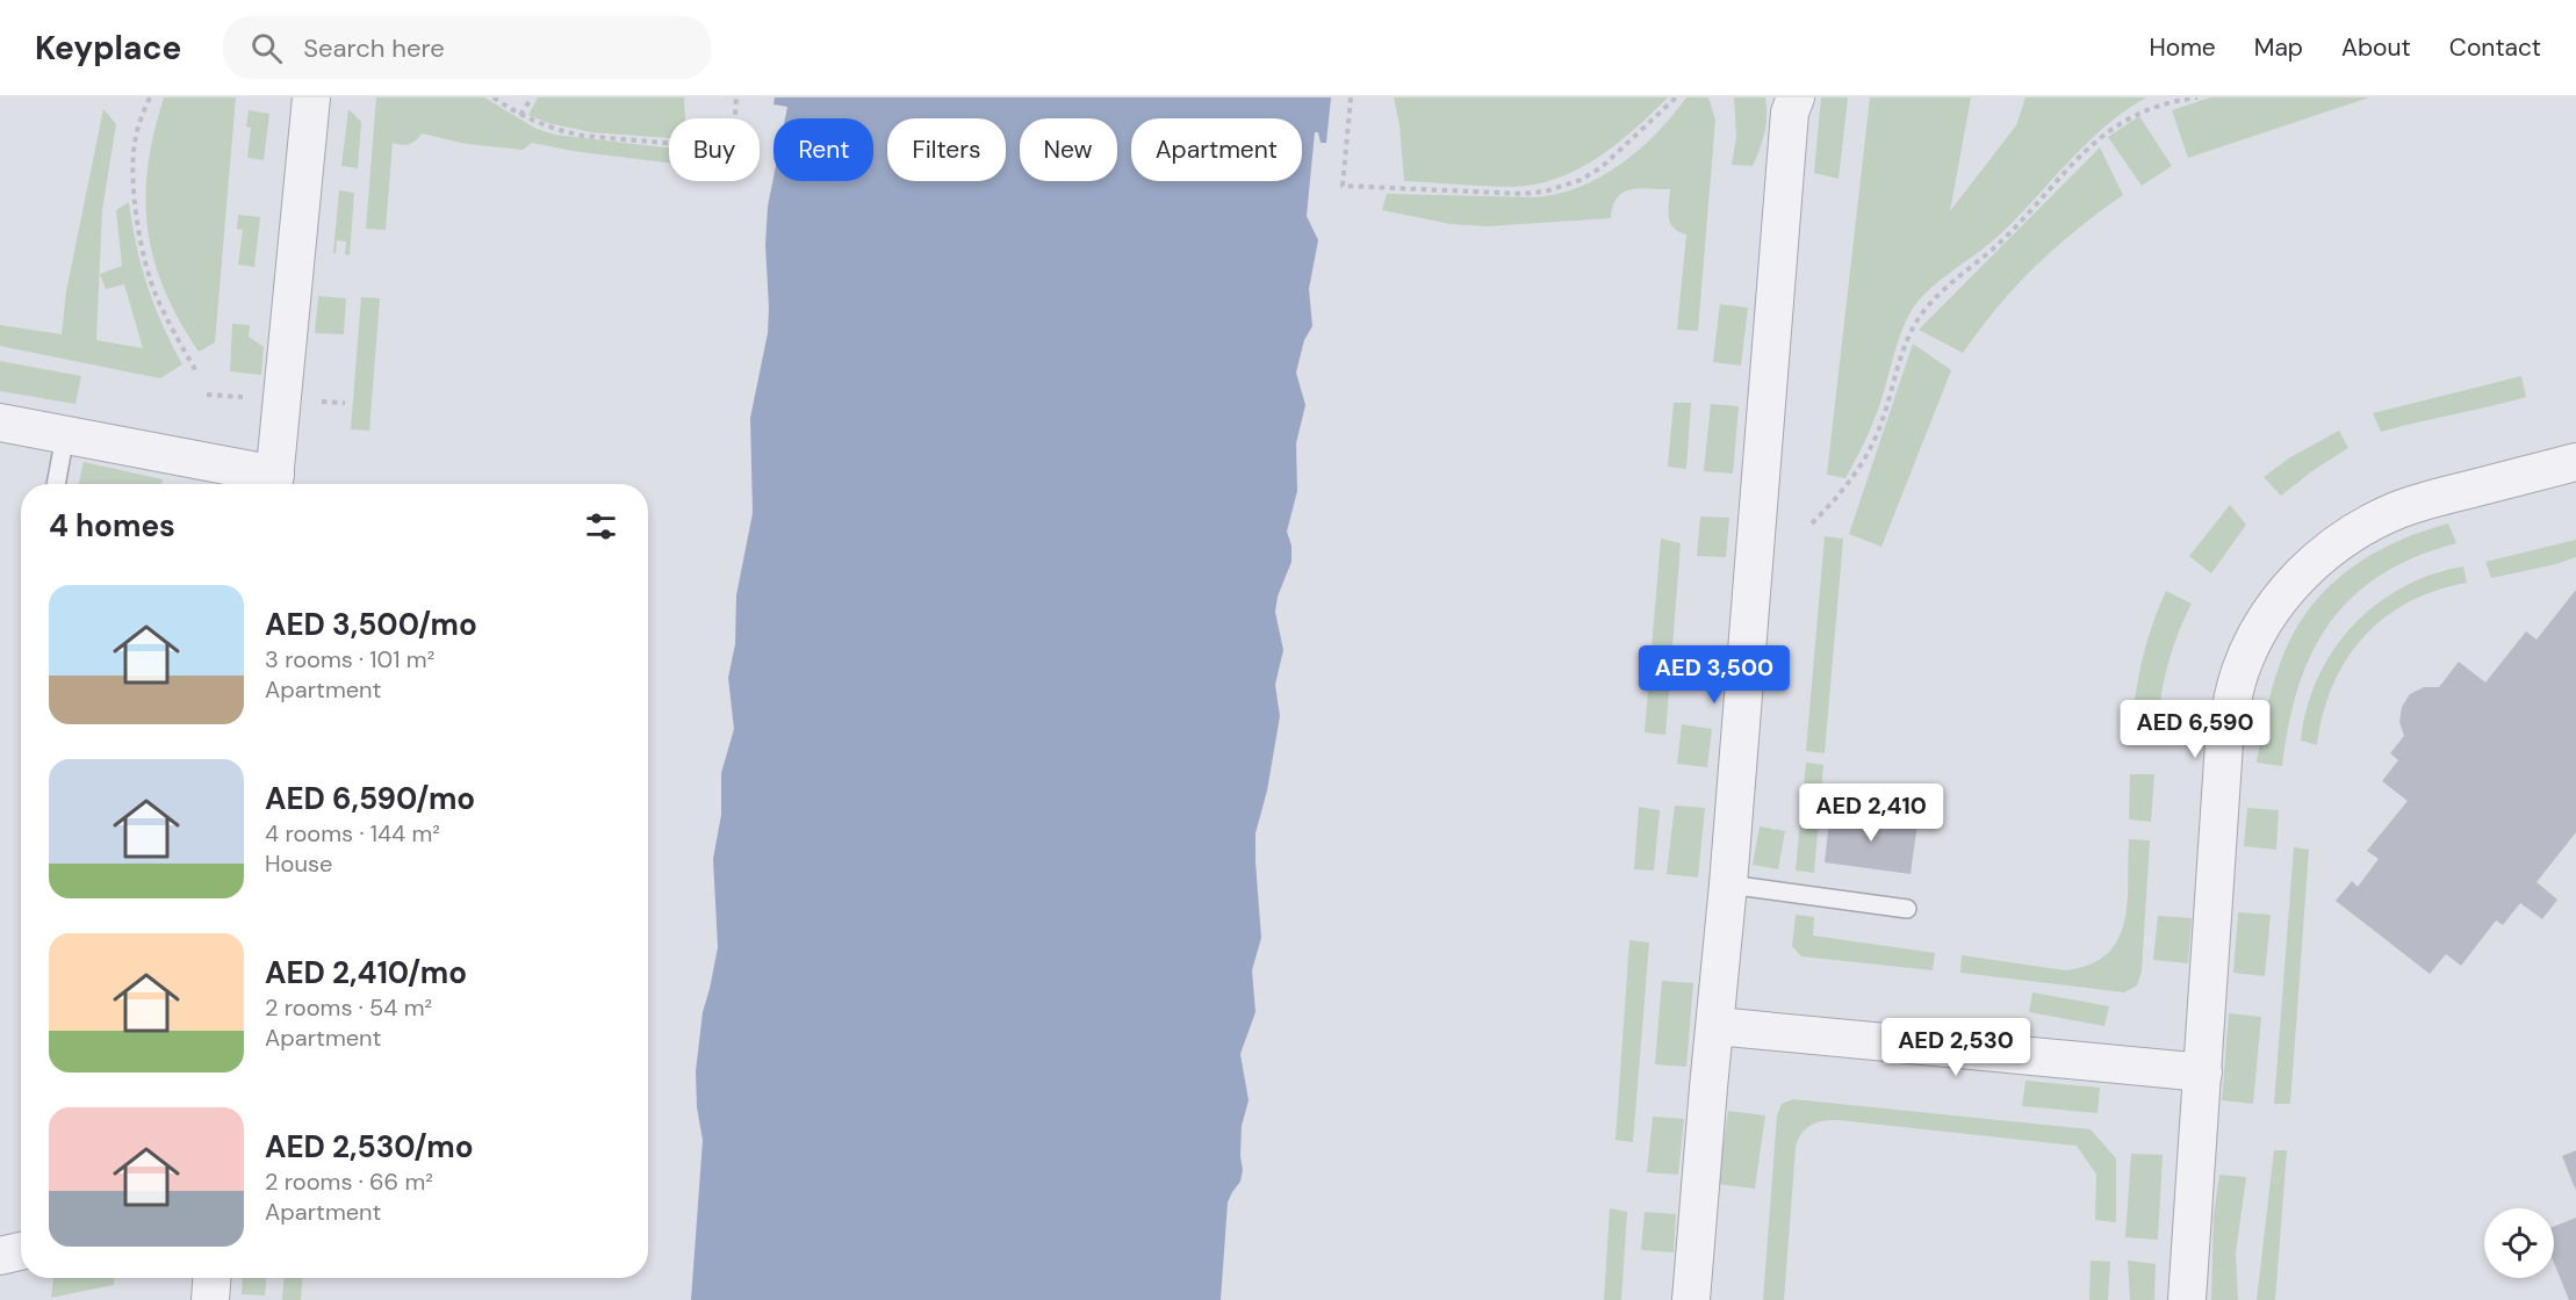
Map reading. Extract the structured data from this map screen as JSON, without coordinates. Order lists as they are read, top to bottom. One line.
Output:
{"page":{"header":"Keyplace","search":"Search here","nav":["Home","Map","About","Contact"],"chip":["Buy","Rent","Filters","New","Apartment"],"heading":"4 homes","list":[{"name":"AED 3,500/mo","note":"3 rooms · 101 m² · Apartment"},{"name":"AED 6,590/mo","note":"4 rooms · 144 m² · House"},{"name":"AED 2,410/mo","note":"2 rooms · 54 m² · Apartment"},{"name":"AED 2,530/mo","note":"2 rooms · 66 m² · Apartment"}],"price":["AED 3,500","AED 6,590","AED 2,410","AED 2,530"]}}
